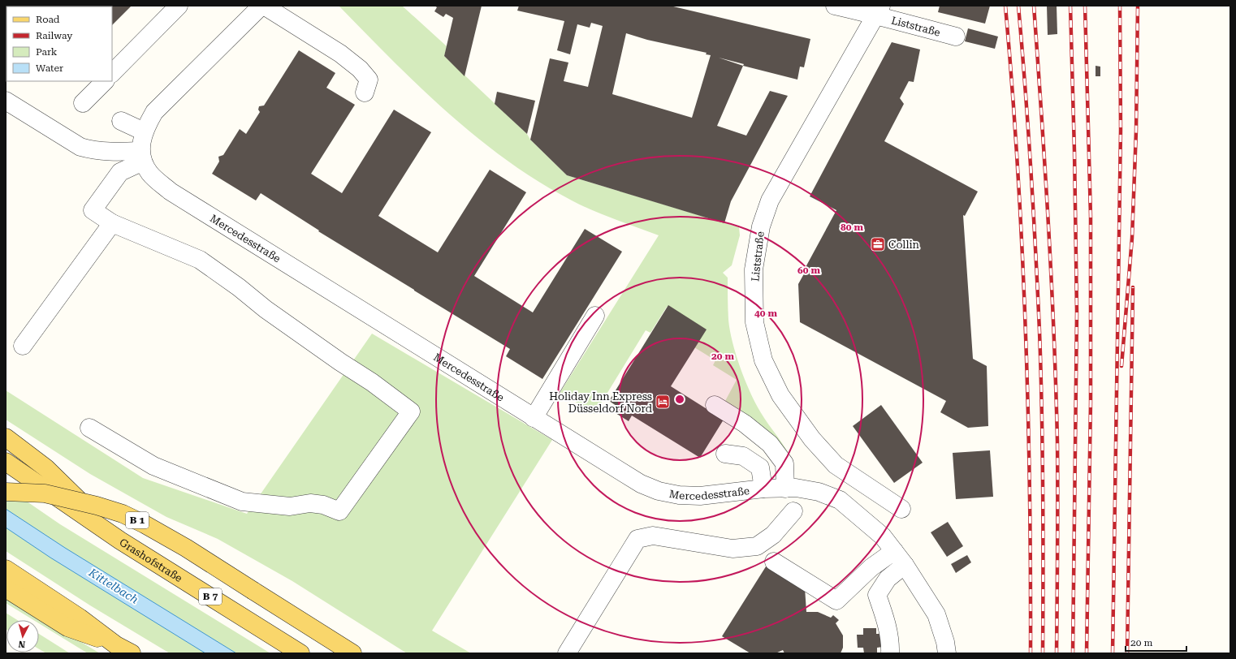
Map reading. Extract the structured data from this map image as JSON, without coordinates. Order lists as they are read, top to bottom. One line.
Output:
{"streets":{"main road":["B 1","Grashofstraße","B 7"],"street":["Liststraße","Mercedesstraße"]},"water":["Kittelbach"],"places":{"office":["Collin"],"hotel":["Holiday Inn Express Düsseldorf Nord"]},"legend":["Road","Railway","Park","Water"],"scale_bar":"20 m","north":"bottom","rings":["80 m","60 m","40 m","20 m"]}
